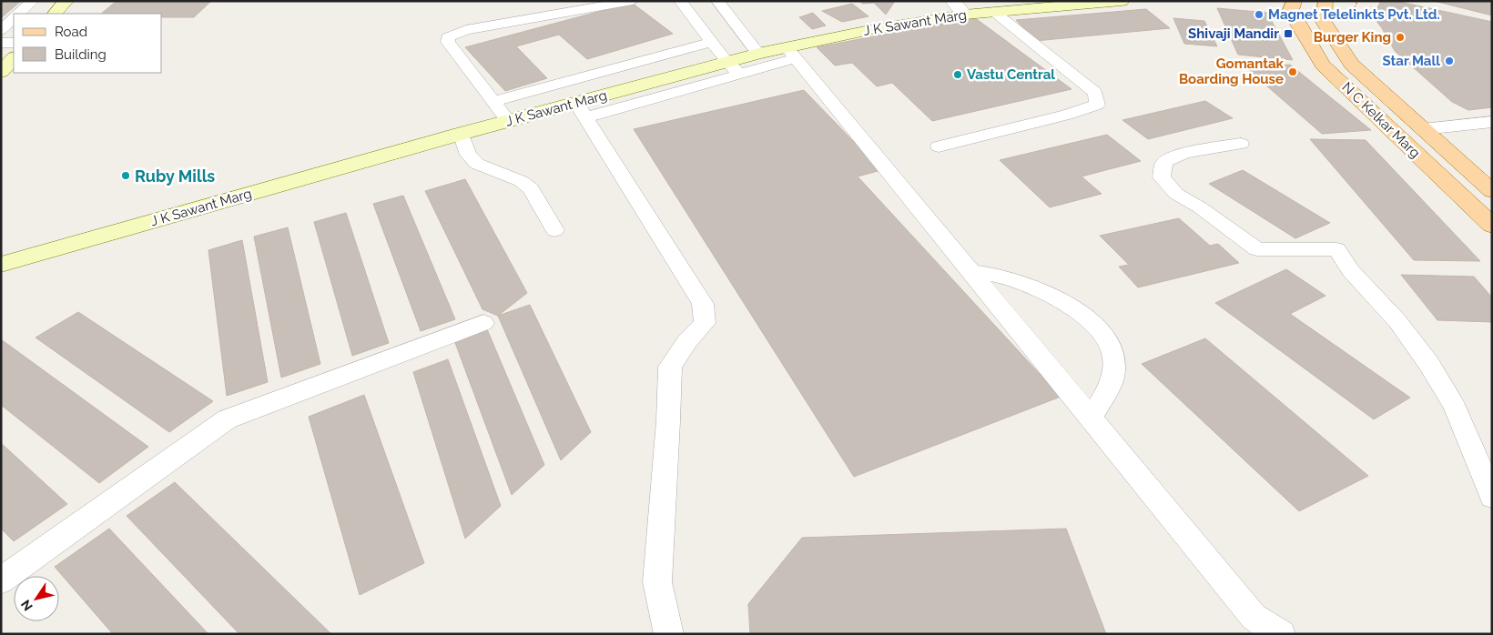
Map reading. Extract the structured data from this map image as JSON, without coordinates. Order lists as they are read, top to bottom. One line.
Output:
{"streets":{"main road":["N C Kelkar Marg"],"street":["J K Sawant Marg"]},"places":{"other":["Magnet Telelinkts Pvt. Ltd.","Burger King","Star Mall","Gomantak Boarding House","Vastu Central","Ruby Mills"],"transit":["Shivaji Mandir"]},"legend":["Road","Building"],"north":"bottom left"}
